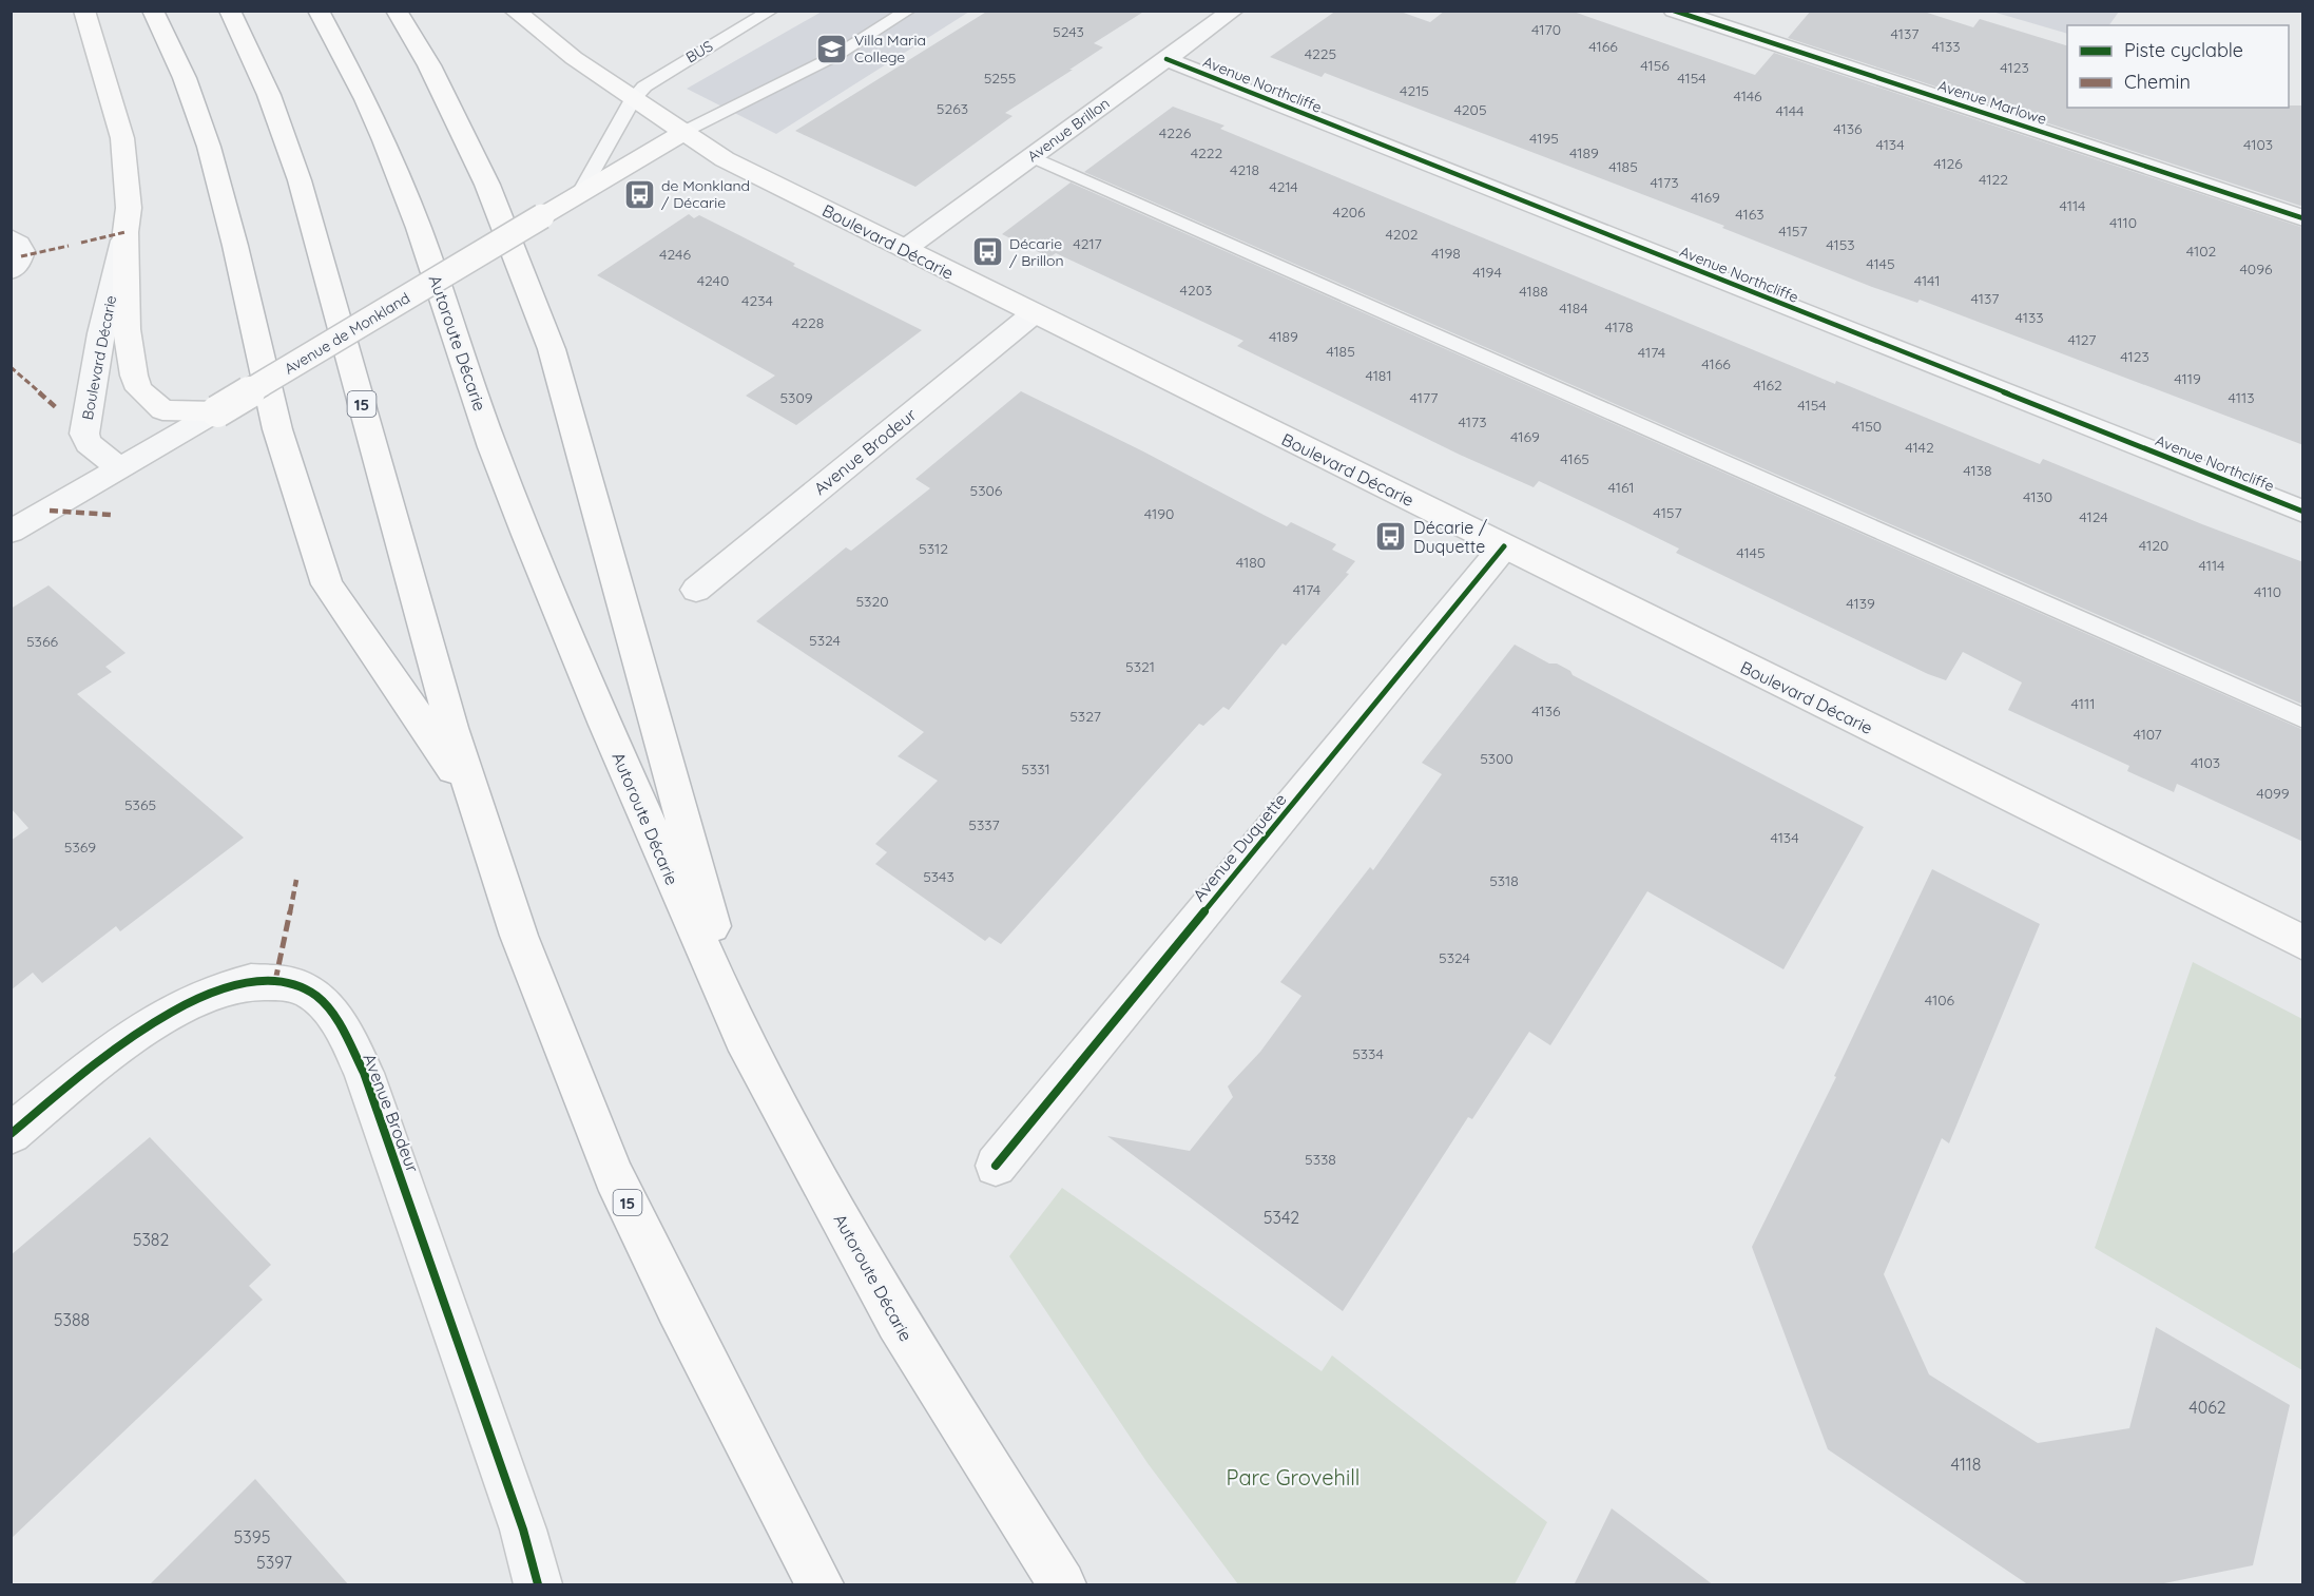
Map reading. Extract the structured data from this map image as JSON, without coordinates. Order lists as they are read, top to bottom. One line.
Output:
{"streets":{"main road":["Boulevard Décarie","Avenue de Monkland","Autoroute Décarie","15"],"street":["Avenue Northcliffe","Avenue Marlowe","Avenue Brillon","Avenue Brodeur","Avenue Duquette"],"lane":["BUS"]},"crossings":[["BUS","Boulevard Décarie"],["BUS","Avenue de Monkland"],["Avenue Northcliffe","Avenue Brillon"],["Avenue Brillon","Boulevard Décarie"],["Boulevard Décarie","Avenue de Monkland"],["Boulevard Décarie","Avenue Brodeur"],["Boulevard Décarie","Avenue Duquette"]],"parks":["Parc Grovehill"],"places":{"school or university":["Villa Maria College"],"bus stop":["de Monkland / Décarie","Décarie / Brillon","Décarie / Duquette"]},"house_numbers":["4170","5243","4137","4166","4133","4225","4156","4123","5255","4154","4215","4146","5263","4205","4144","4136","4226","4195","4134","4103","4222","4189","4126","4185","4218","4122","4173","4214","4169","4114","4206","4163","4110","4157","4202","4217","4153","4102","4198","4246","4145","4096","4194","4240","4141","4203","4188","4137","4234","4184","4133","4228","4178","4189","4127","4185","4174","4123","4166","4181","4119","4162","5309","4177","4113","4154","4173","4150","4169","4142","4165","4138","4161","5306","4130","4157","4190","4124","4120","5312","4145","4180","4114","4174","4110","5320","4139","5324","5366","5321","4111","4136","5327","4107","5300","4103","5331","4099","5365","5337","4134","5369","5343","5318","5324","4106","5334","5338","5342","5382","5388","4062","4118","5395","5397"],"legend":["Piste cyclable","Chemin"]}
